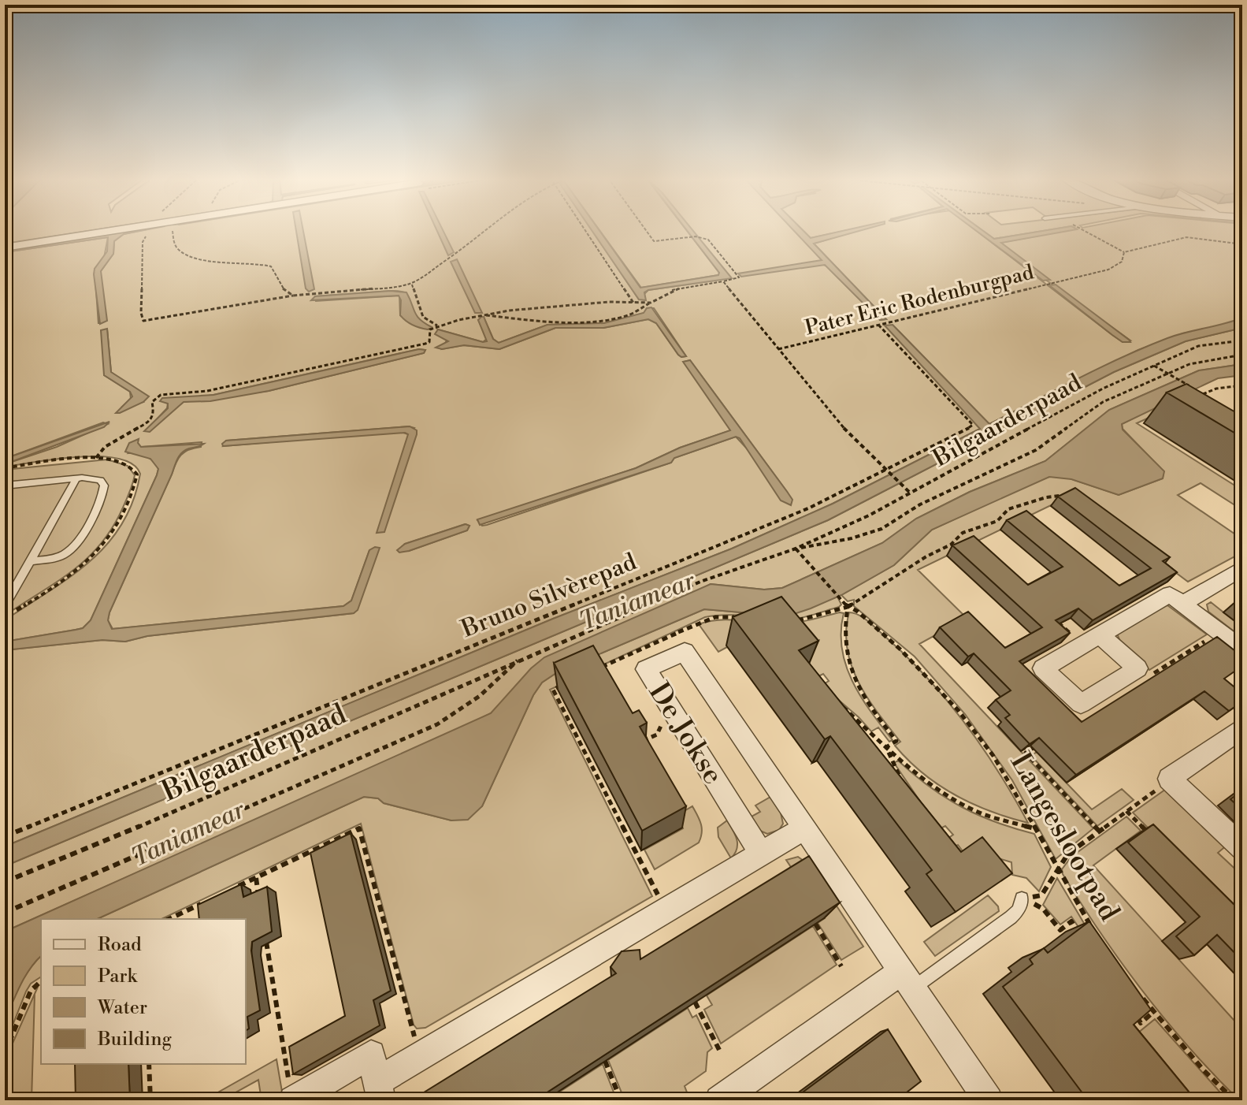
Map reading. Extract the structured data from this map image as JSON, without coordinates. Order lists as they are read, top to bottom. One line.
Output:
{"streets":{"street":["De Jokse"],"path":["Pater Eric Rodenburgpad","Bilgaarderpaad","Bruno Silvèrepad","Langeslootpad"]},"crossings":[["Pater Eric Rodenburgpad","Bruno Silvèrepad"]],"water":["Taniamear"],"legend":["Road","Park","Water","Building"]}
